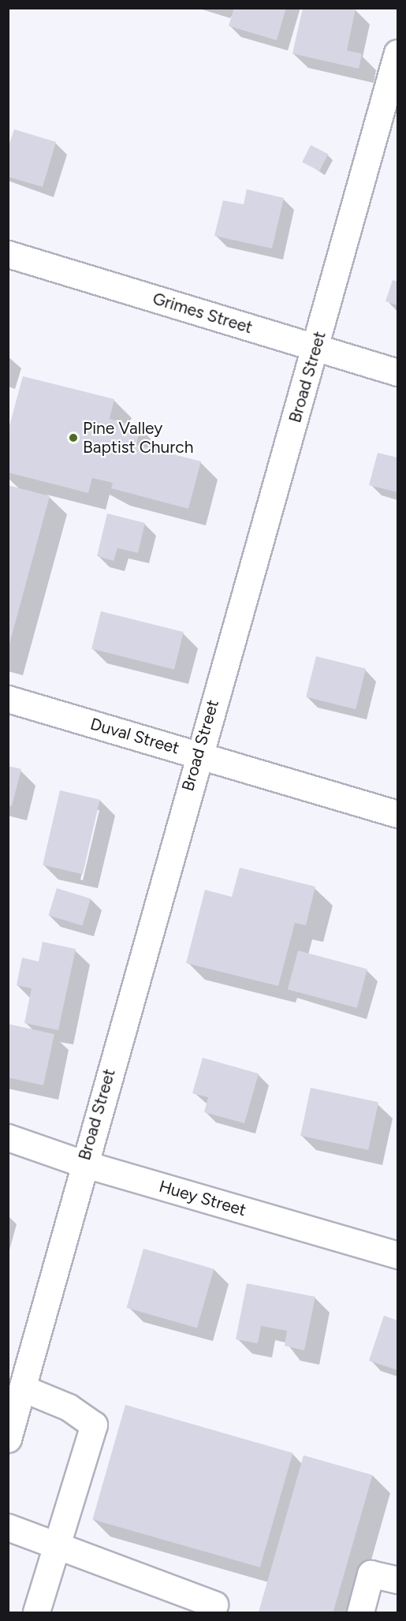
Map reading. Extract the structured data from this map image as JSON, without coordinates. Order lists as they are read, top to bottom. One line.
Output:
{"streets":{"street":["Grimes Street","Broad Street","Duval Street","Huey Street"]},"crossings":[["Grimes Street","Broad Street"],["Broad Street","Duval Street"],["Broad Street","Huey Street"]],"places":["Pine Valley Baptist Church"]}
